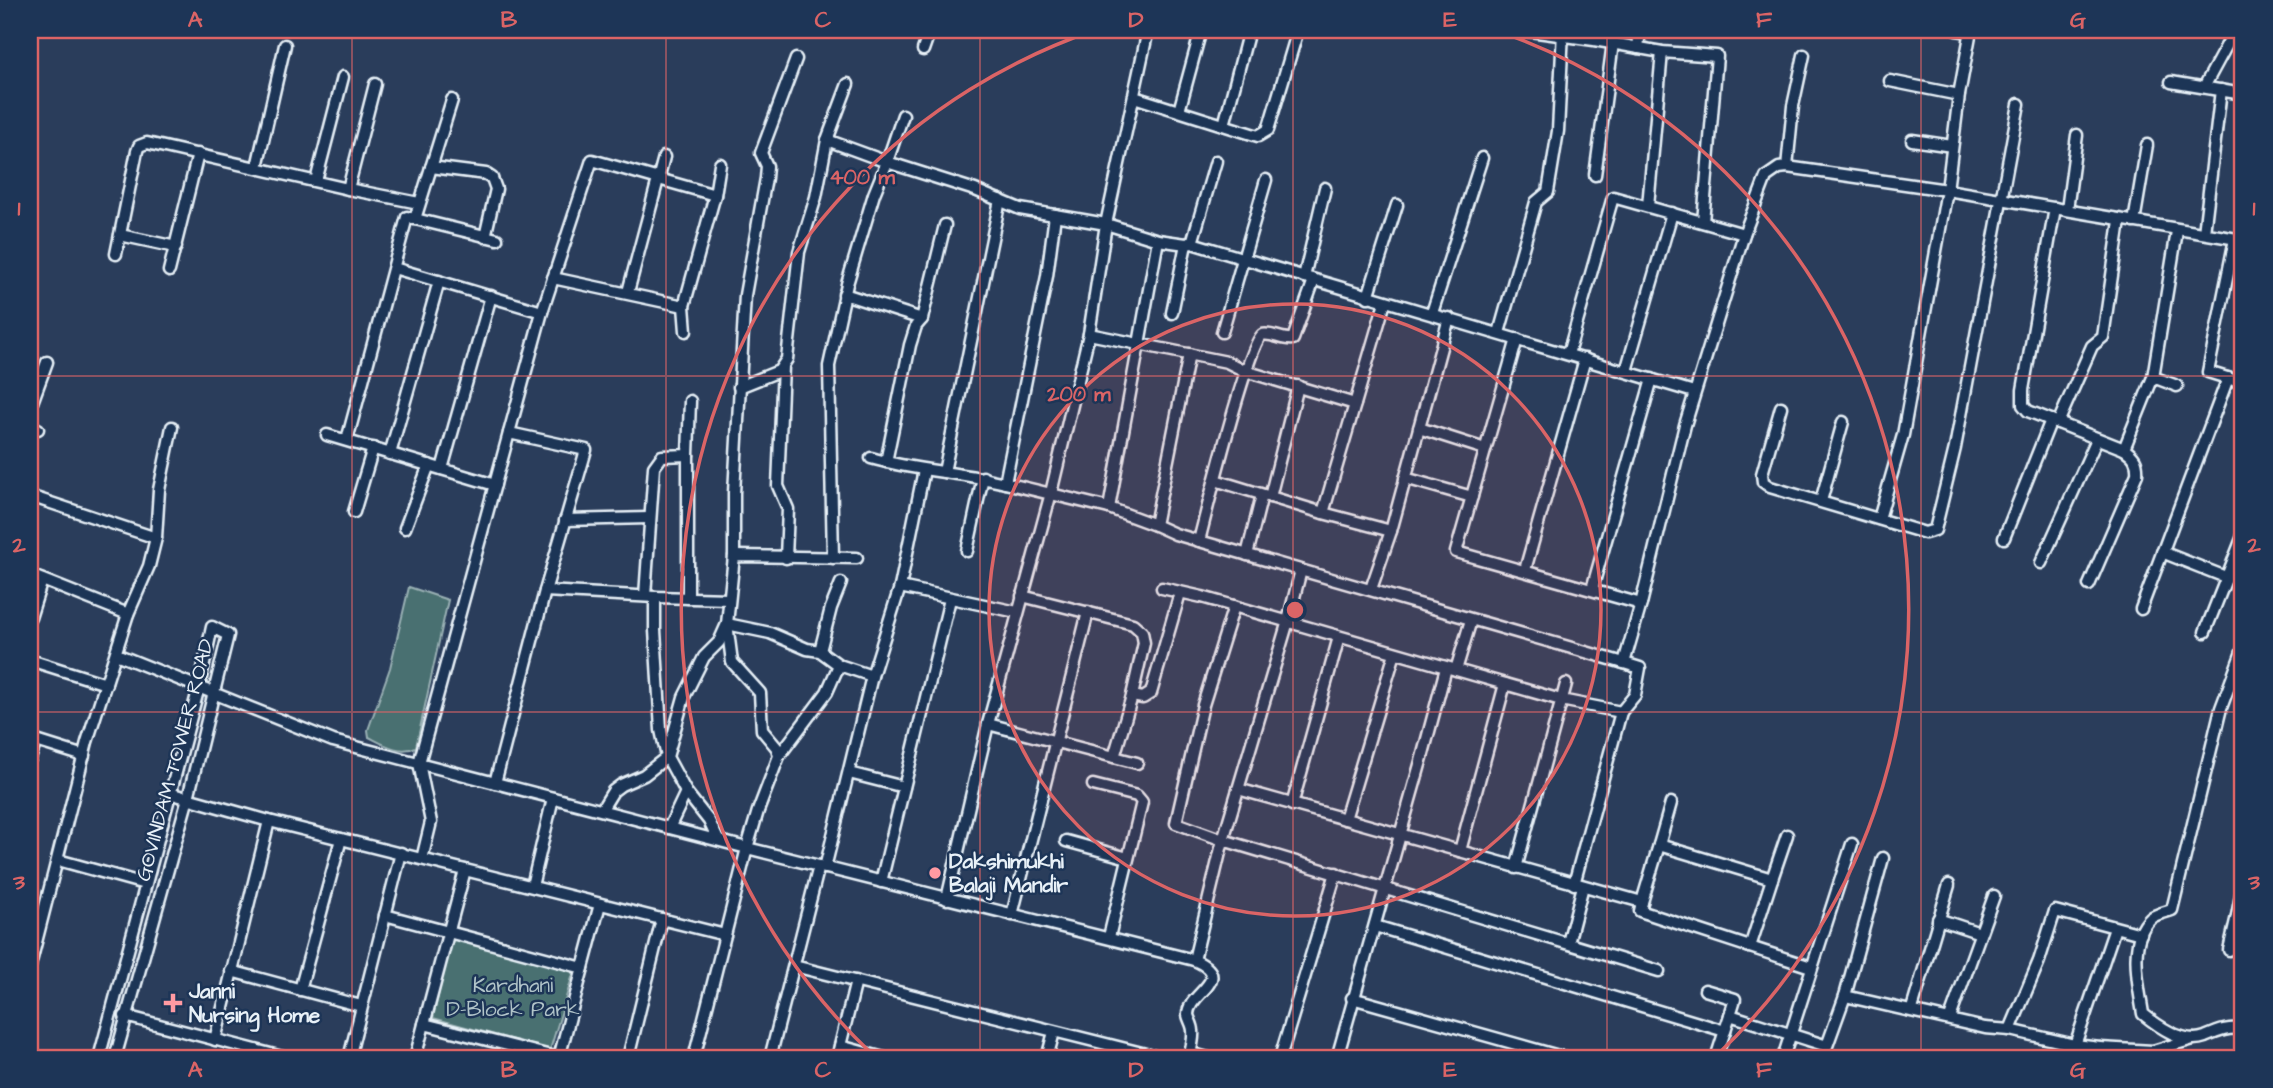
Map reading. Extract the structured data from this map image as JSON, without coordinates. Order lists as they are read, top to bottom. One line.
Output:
{"streets":{"street":["GOVINDAM TOWER ROAD"]},"parks":["Kardhani D-Block Park"],"places":{"other":["Dakshimukhi Balaji Mandir"],"health":["Janni Nursing Home"]},"grid":{"columns":["A","B","C","D","E","F","G"],"rows":["1","2","3"]},"rings":["400 m","200 m"]}
